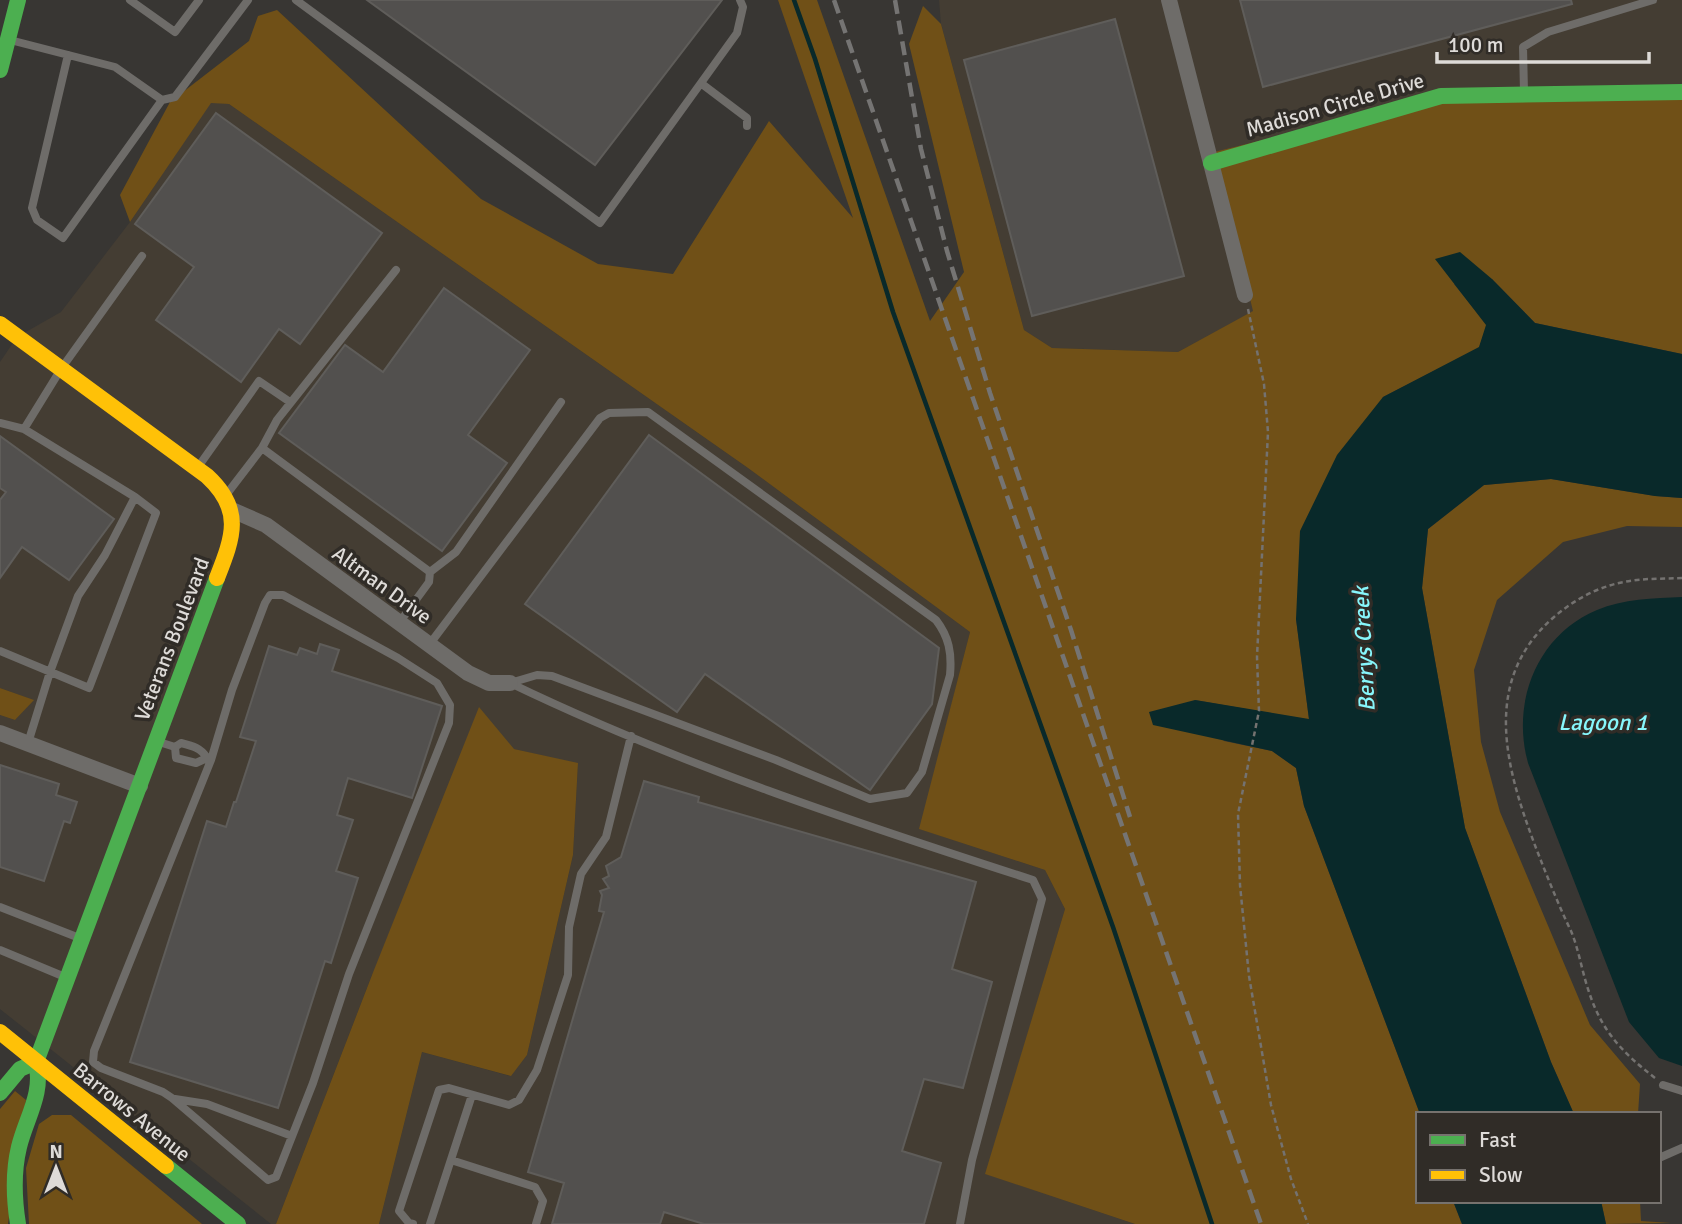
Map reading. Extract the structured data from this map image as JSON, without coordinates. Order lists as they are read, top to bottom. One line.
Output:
{"streets":{"main road":["Madison Circle Drive","Veterans Boulevard","Barrows Avenue"],"street":["Altman Drive"]},"crossings":[["Altman Drive","Veterans Boulevard"],["Veterans Boulevard","Barrows Avenue"]],"water":["Berrys Creek","Lagoon 1"],"legend":["Fast","Slow"],"scale_bar":"100 m","north":"top"}
